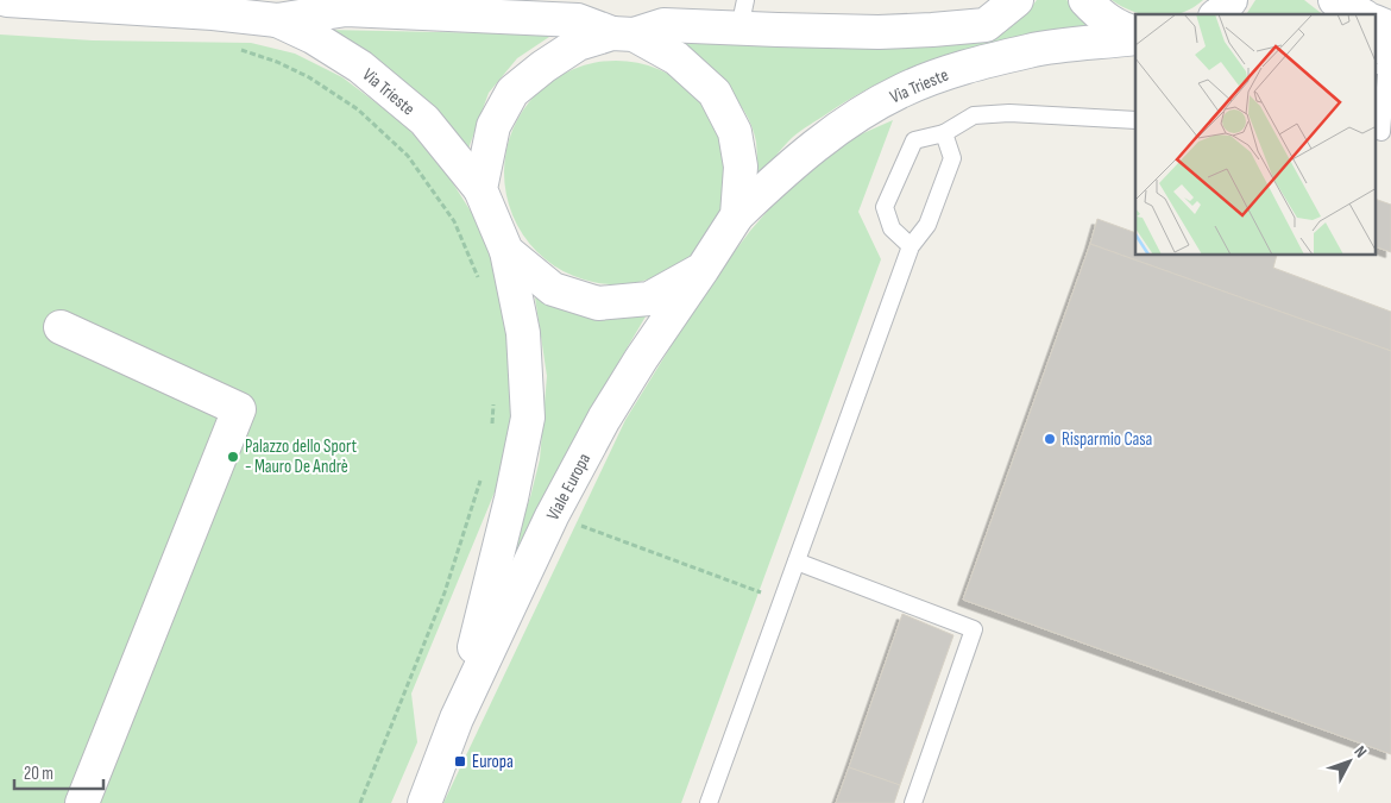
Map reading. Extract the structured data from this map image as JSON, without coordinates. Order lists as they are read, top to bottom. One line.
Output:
{"streets":{"main road":["Via Trieste","Viale Europa"]},"crossings":[["Via Trieste","Viale Europa"]],"places":{"other":["Risparmio Casa","Palazzo dello Sport - Mauro De Andrè"],"transit":["Europa"]},"scale_bar":"20 m","north":"top right"}
